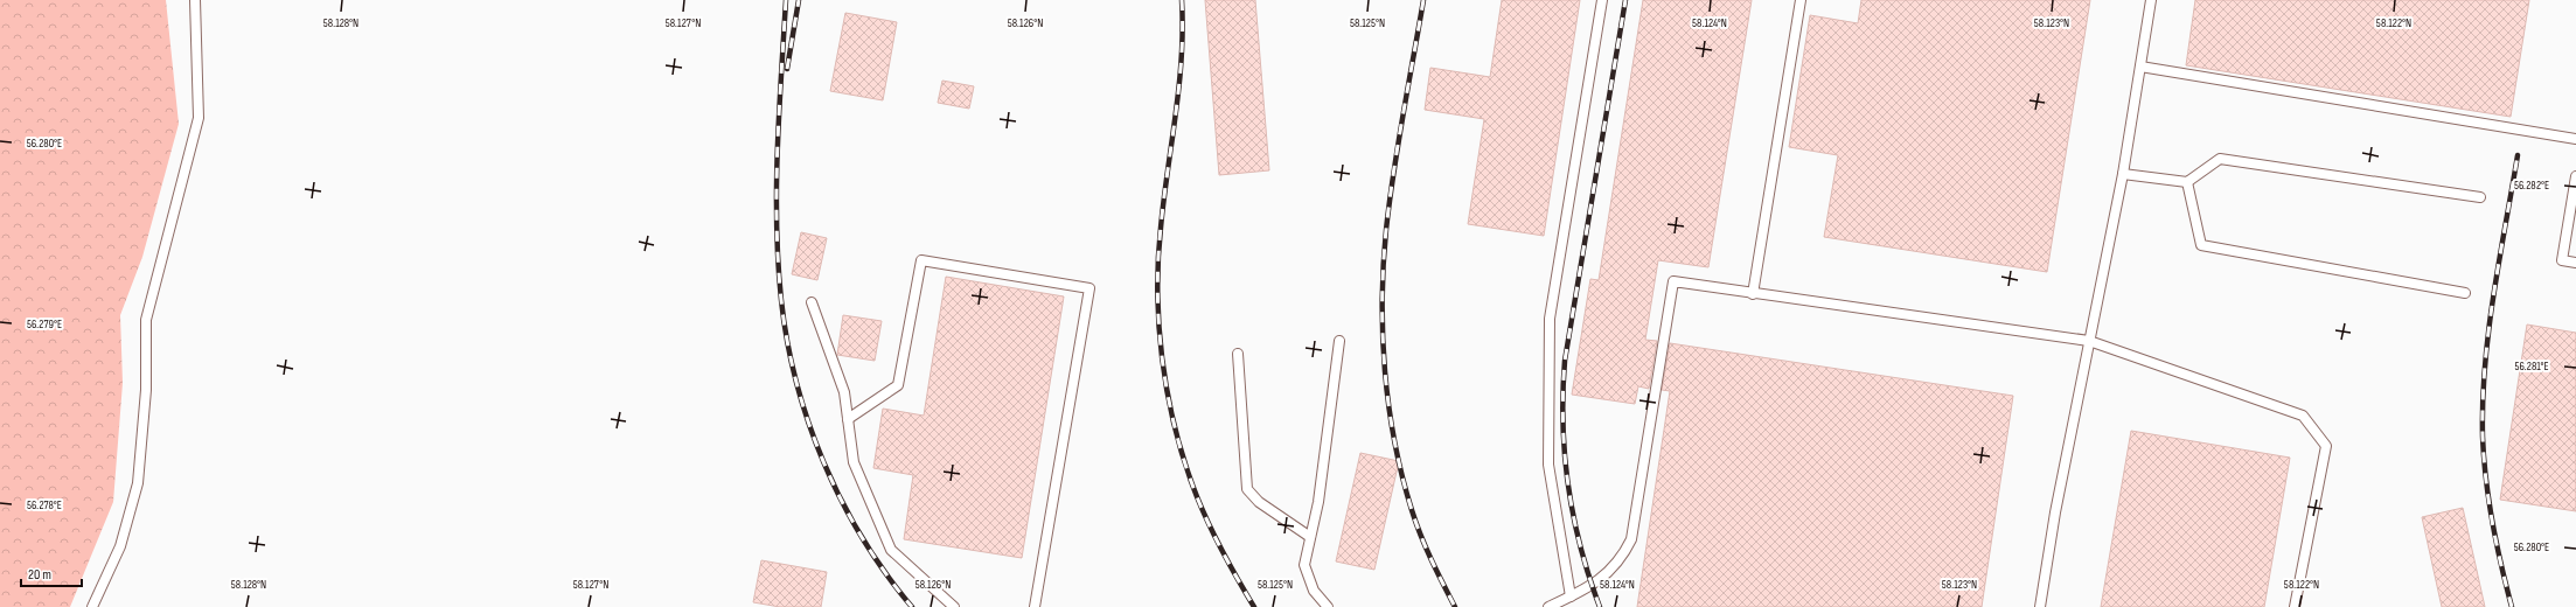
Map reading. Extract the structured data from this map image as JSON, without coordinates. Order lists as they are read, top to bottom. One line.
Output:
{"scale_bar":"20 m","coordinates":["58.128°N","58.127°N","58.126°N","58.123°N","58.122°N","58.125°N","58.124°N","56.280°E","56.282°E","56.279°E","56.281°E","56.278°E"]}
